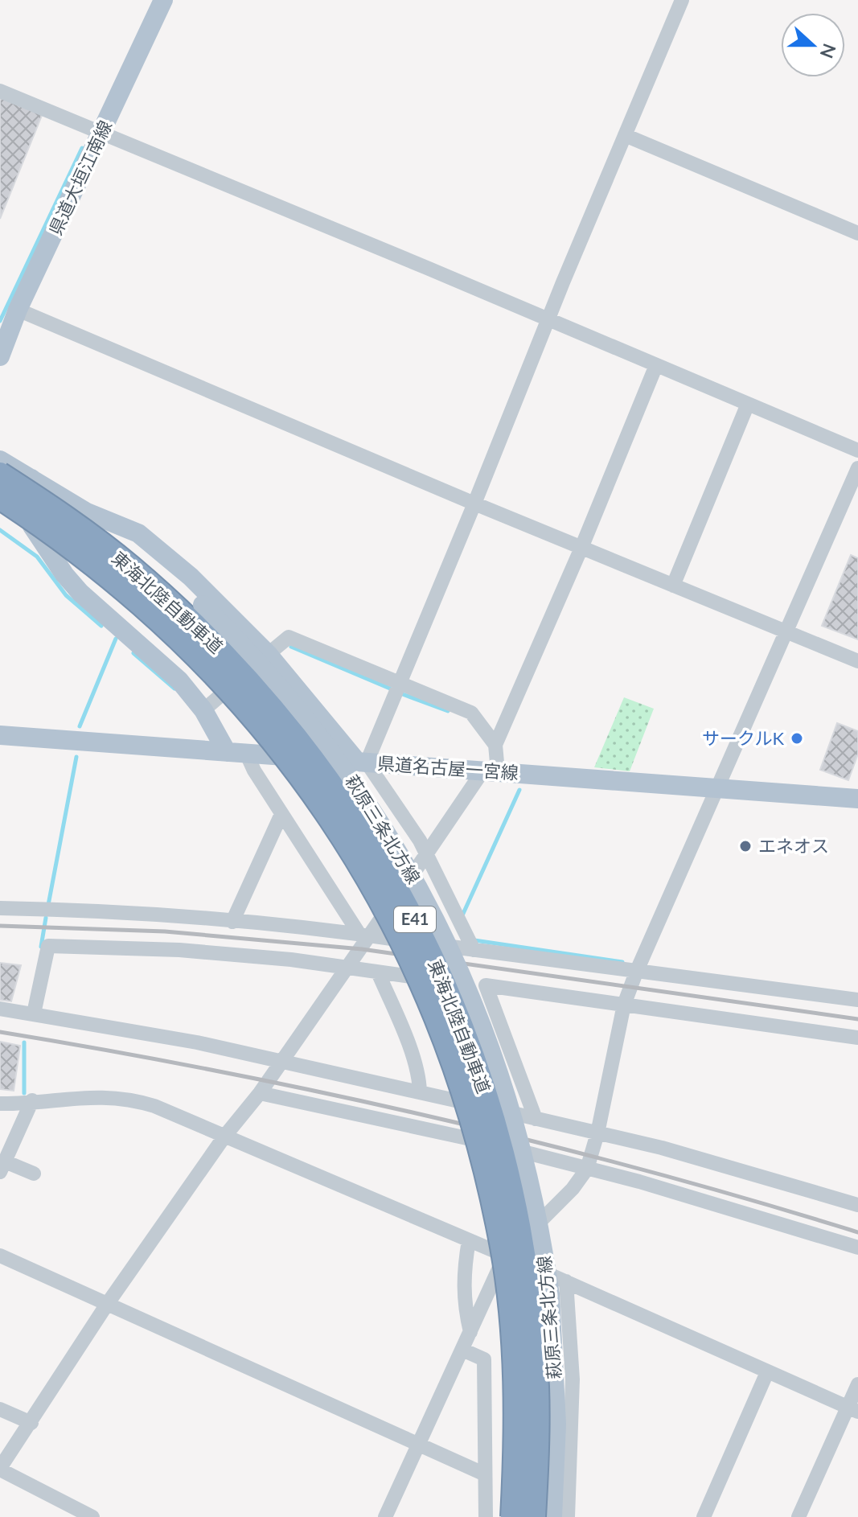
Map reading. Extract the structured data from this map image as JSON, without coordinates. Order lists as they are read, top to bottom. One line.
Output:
{"streets":{"highway":["東海北陸自動車道","E41"],"main road":["県道大垣江南線","県道名古屋一宮線","萩原三条北方線"]},"crossings":[["東海北陸自動車道","萩原三条北方線"]],"places":["サークルK","エネオス"],"north":"right"}
